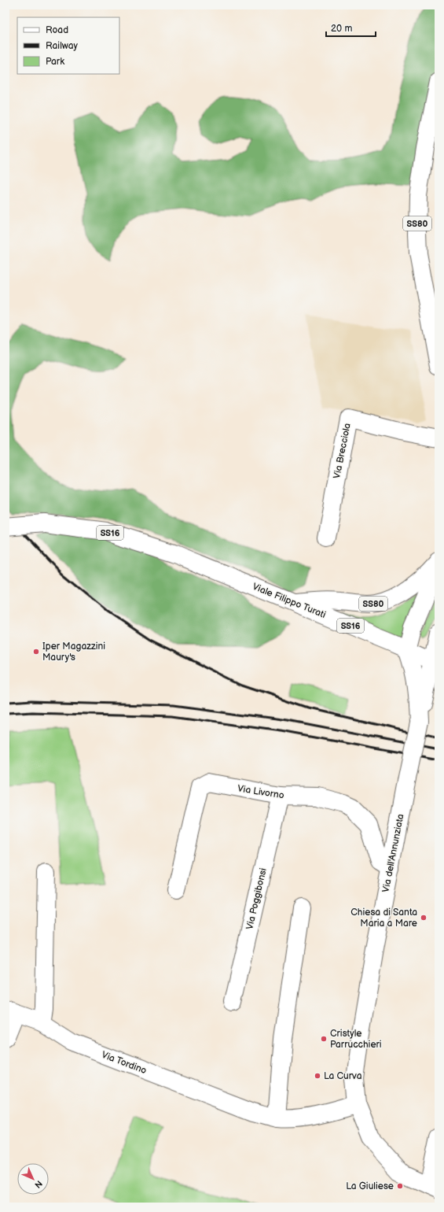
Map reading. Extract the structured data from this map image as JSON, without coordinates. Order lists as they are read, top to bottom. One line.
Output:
{"streets":{"street":["SS80","Via Brecciola","SS16","Viale Filippo Turati","Via Livorno","Via dell'Annunziata","Via Poggibonsi","Via Tordino"]},"crossings":[["SS80","Viale Filippo Turati"],["Viale Filippo Turati","Via dell'Annunziata"],["Via Livorno","Via dell'Annunziata"],["Via Livorno","Via Poggibonsi"],["Via dell'Annunziata","Via Tordino"]],"places":["Iper Magazzini Maury's","Chiesa di Santa Maria a Mare","Cristyle Parrucchieri","La Curva","La Giuliese"],"legend":["Road","Railway","Park"],"scale_bar":"20 m","north":"bottom right"}
